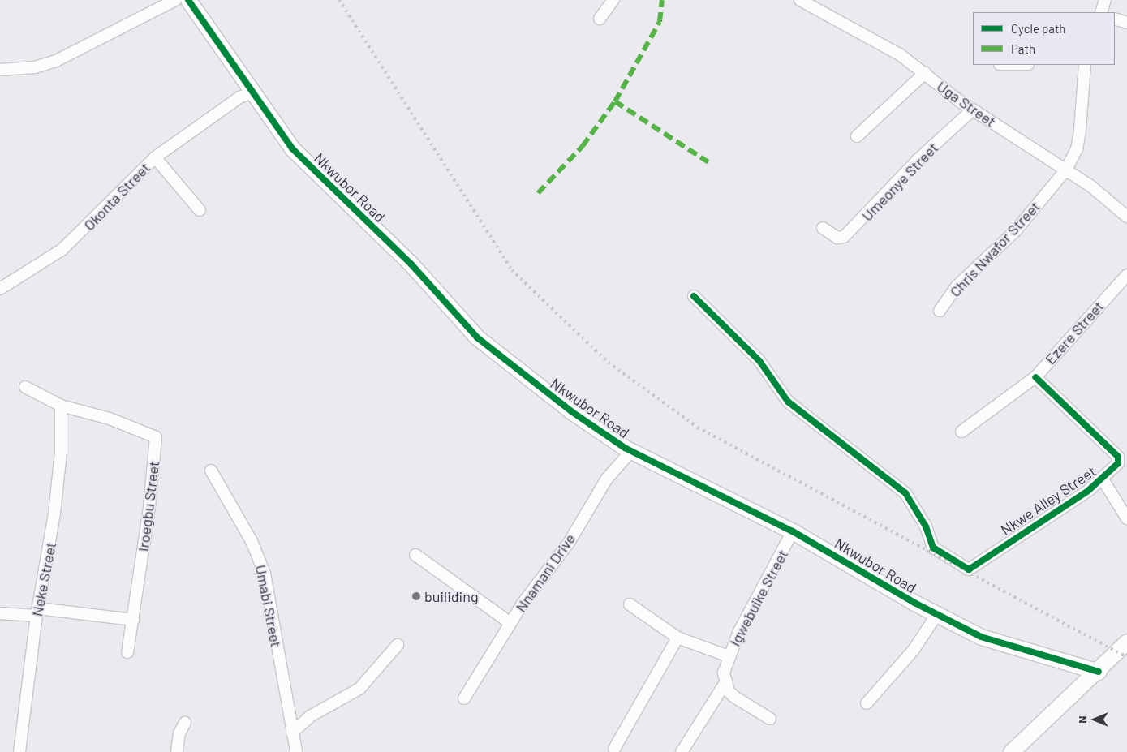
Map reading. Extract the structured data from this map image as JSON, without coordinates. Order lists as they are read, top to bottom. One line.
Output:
{"streets":{"street":["Uga Street","Umeonye Street","Nkwubor Road","Okonta Street","Chris Nwafor Street","Ezere Street","Nkwe Alley Street","Iroegbu Street","Nnamani Drive","Neke Street","Igwebuike Street","Umabi Street"]},"crossings":[["Uga Street","Umeonye Street"],["Uga Street","Chris Nwafor Street"],["Nkwubor Road","Okonta Street"],["Nkwubor Road","Nnamani Drive"],["Nkwubor Road","Igwebuike Street"],["Ezere Street","Nkwe Alley Street"],["Iroegbu Street","Neke Street"]],"places":["builiding"],"legend":["Cycle path","Path"],"north":"left"}
